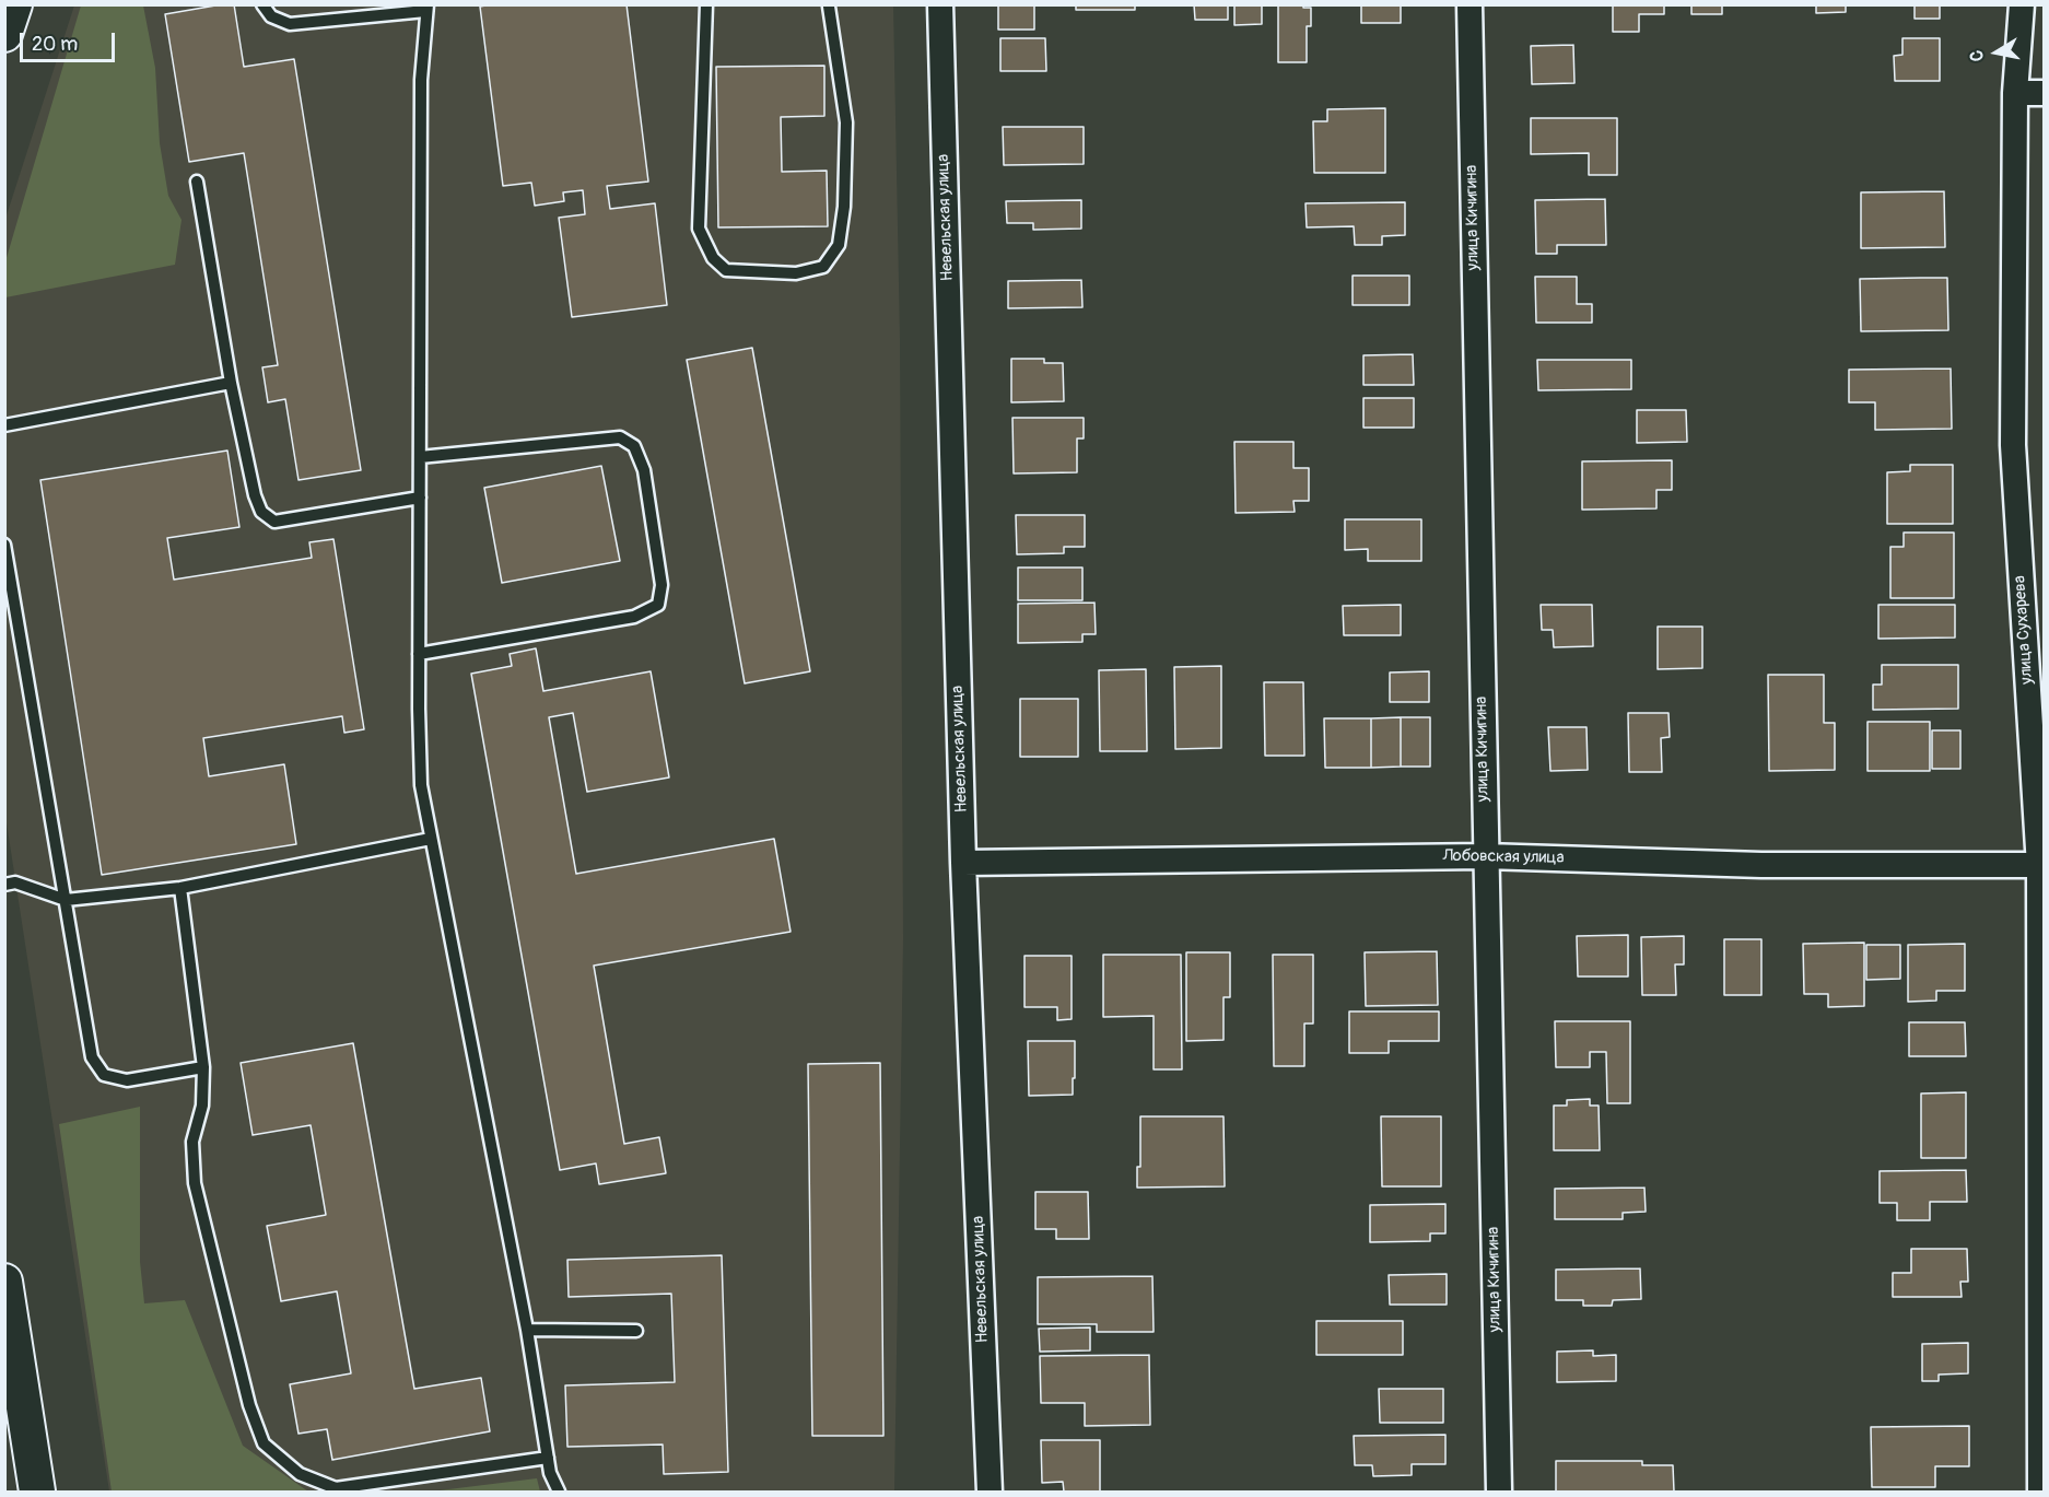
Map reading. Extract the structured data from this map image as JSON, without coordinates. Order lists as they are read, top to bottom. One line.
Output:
{"streets":{"street":["Невельская улица","улица Кичигина","улица Сухарева","Лобовская улица"]},"crossings":[["Невельская улица","Лобовская улица"],["улица Кичигина","Лобовская улица"],["улица Сухарева","Лобовская улица"]],"scale_bar":"20 m","north":"left"}
